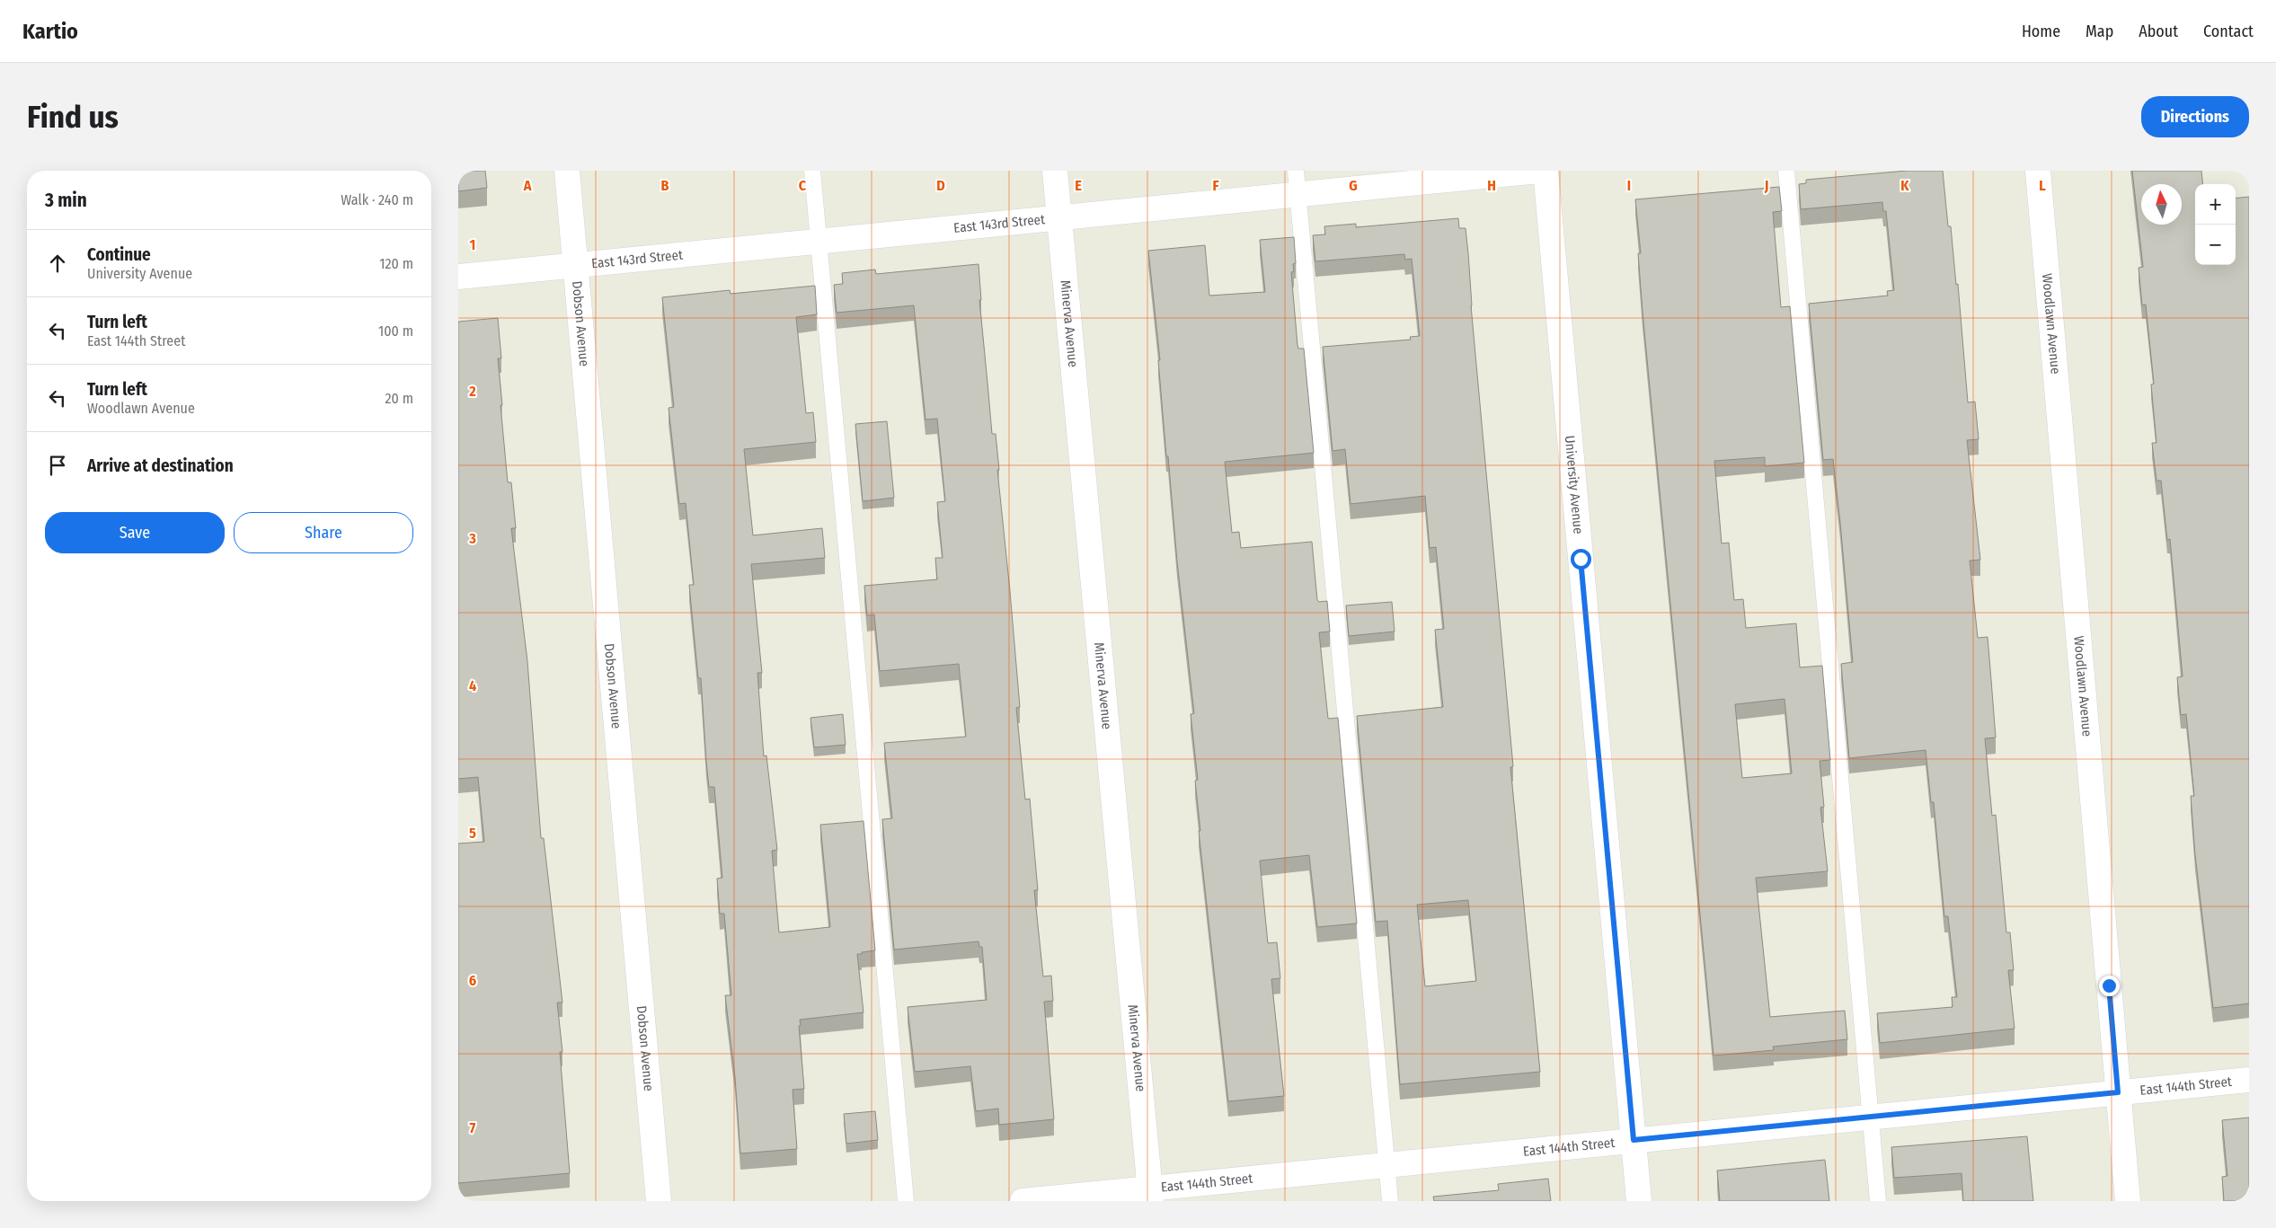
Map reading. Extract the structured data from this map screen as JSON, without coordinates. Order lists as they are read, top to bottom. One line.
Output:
{"streets":{"street":["East 143rd Street","Dobson Avenue","Minerva Avenue","Woodlawn Avenue","University Avenue","East 144th Street"]},"crossings":[["East 143rd Street","Dobson Avenue"],["East 143rd Street","Minerva Avenue"],["Minerva Avenue","East 144th Street"],["Woodlawn Avenue","East 144th Street"],["University Avenue","East 144th Street"]],"north":"top","page":{"header":"Kartio","nav":["Home","Map","About","Contact"],"buttons":["Directions",["Save","Share"]],"title":"Find us","heading":["3 min","Walk · 240 m"],"map_buttons":["+","−"],"list":[["Continue","University Avenue","120 m"],["Turn left","East 144th Street","100 m"],["Turn left","Woodlawn Avenue","20 m"],"Arrive at destination"]},"grid":{"columns":["A","B","C","D","E","F","G","H","I","J","K","L"],"rows":["1","2","3","4","5","6","7"]}}
